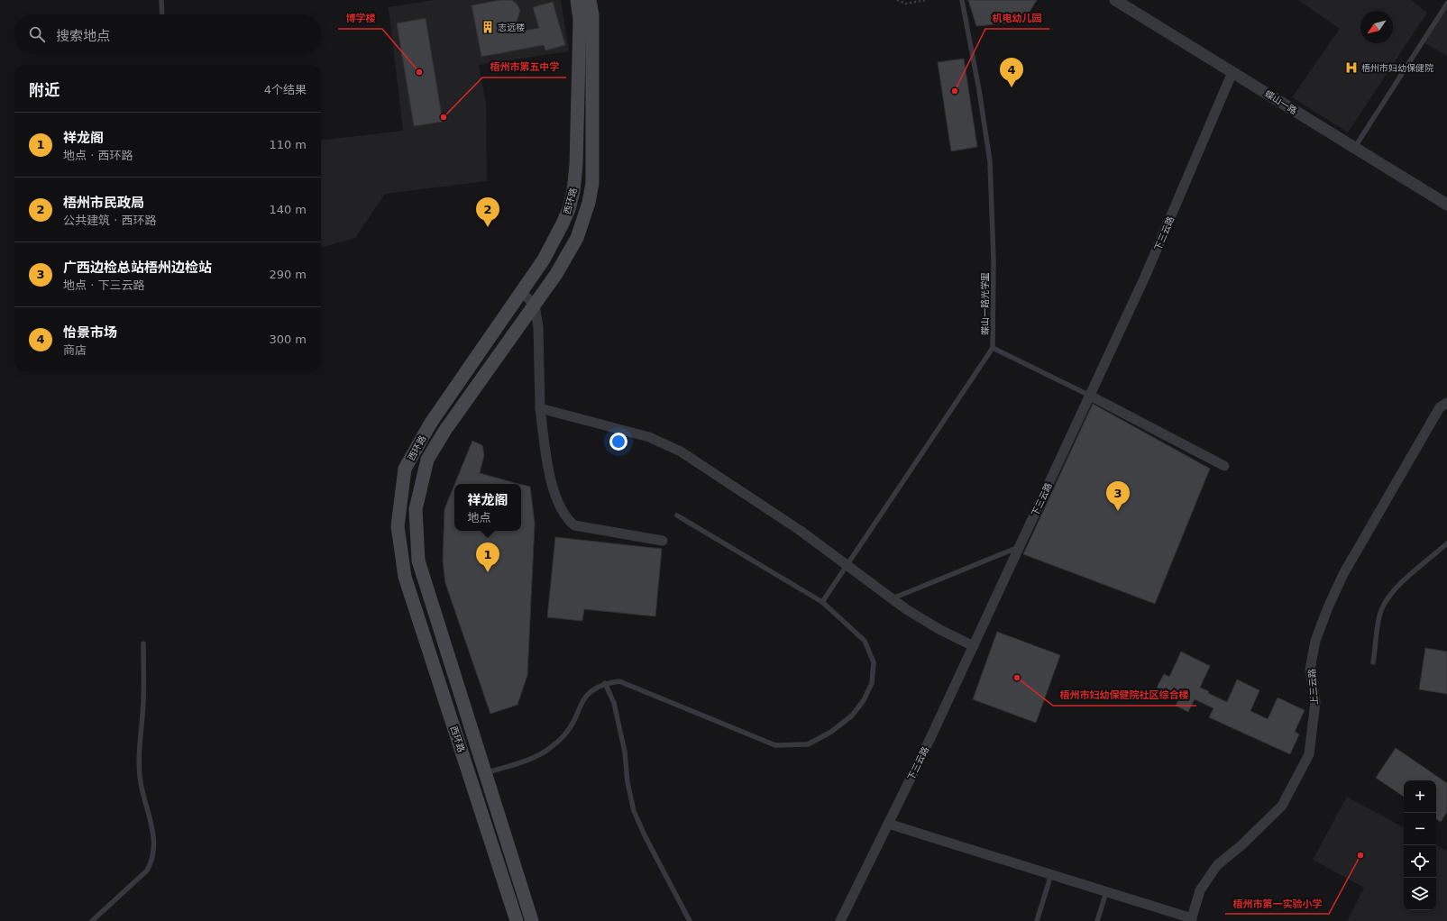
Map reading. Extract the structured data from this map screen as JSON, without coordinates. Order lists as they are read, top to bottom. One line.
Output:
{"streets":{"main road":["西环路"],"street":["蝶山一路","下三云路","上三云路"],"lane":["蝶山一路光学里"]},"crossings":[["蝶山一路","下三云路"]],"places":{"building":["志远楼"],"hospital":["梧州市妇幼保健院"],"other":["博学楼","机电幼儿园","梧州市第五中学","梧州市妇幼保健院社区综合楼","梧州市第一实验小学"]},"north":"bottom left","page":{"search":"搜索地点","pins":["4","2","3","1"],"heading":["附近","4个结果"],"list":[{"mark":"1","name":"祥龙阁","note":"地点 · 西环路","value":"110 m"},{"mark":"2","name":"梧州市民政局","note":"公共建筑 · 西环路","value":"140 m"},{"mark":"3","name":"广西边检总站梧州边检站","note":"地点 · 下三云路","value":"290 m"},{"mark":"4","name":"怡景市场","note":"商店","value":"300 m"}],"popup":["祥龙阁","地点"],"map_buttons":["+","−"]}}
